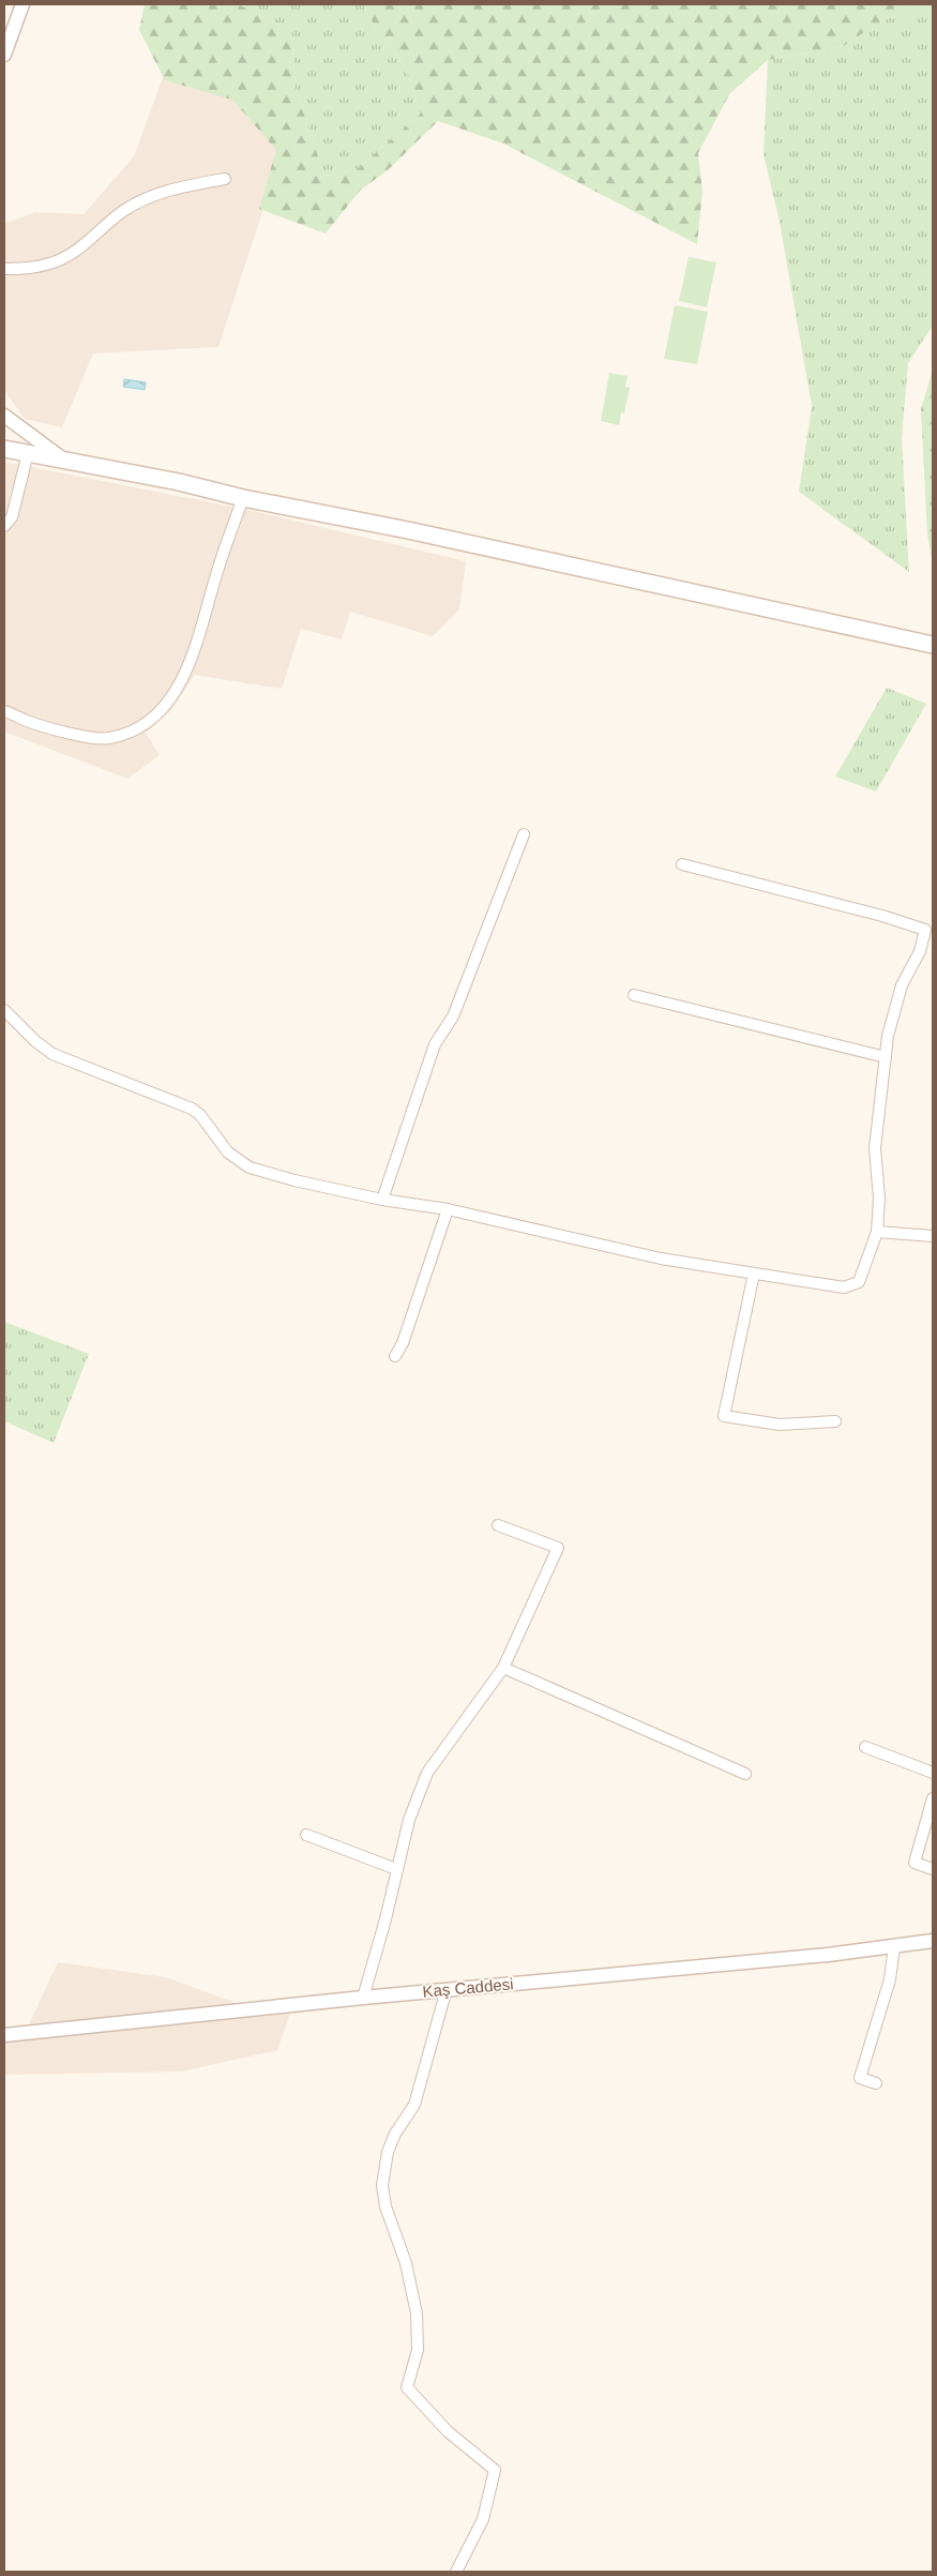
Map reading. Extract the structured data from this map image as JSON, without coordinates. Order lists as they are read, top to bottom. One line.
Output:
{"streets":{"street":["Kaş Caddesi"]}}
